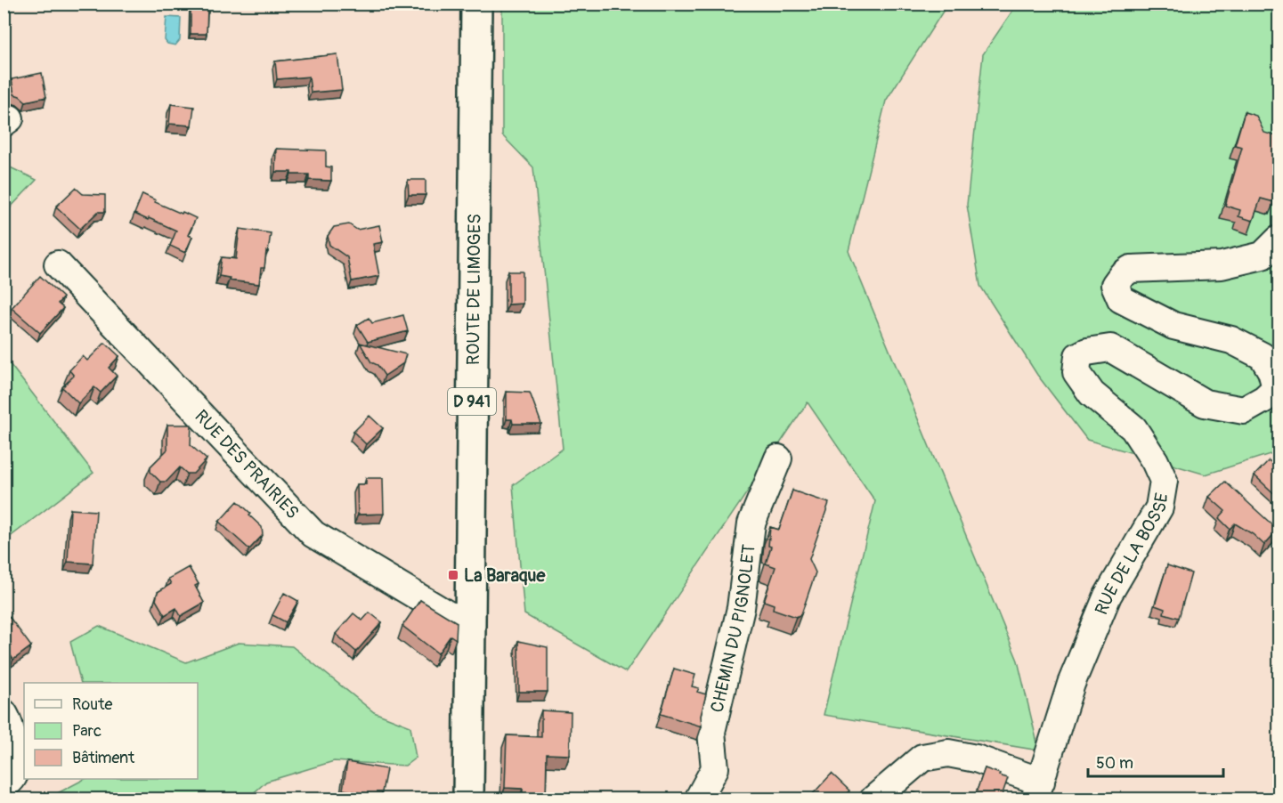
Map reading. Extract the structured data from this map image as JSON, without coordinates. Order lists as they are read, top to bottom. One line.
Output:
{"streets":{"main road":["ROUTE DE LIMOGES","D 941"],"street":["RUE DES PRAIRIES","RUE DE LA BOSSE","CHEMIN DU PIGNOLET"]},"crossings":[["ROUTE DE LIMOGES","RUE DES PRAIRIES"]],"places":{"transit":["La Baraque"]},"legend":["Route","Parc","Bâtiment"],"scale_bar":"50 m"}
